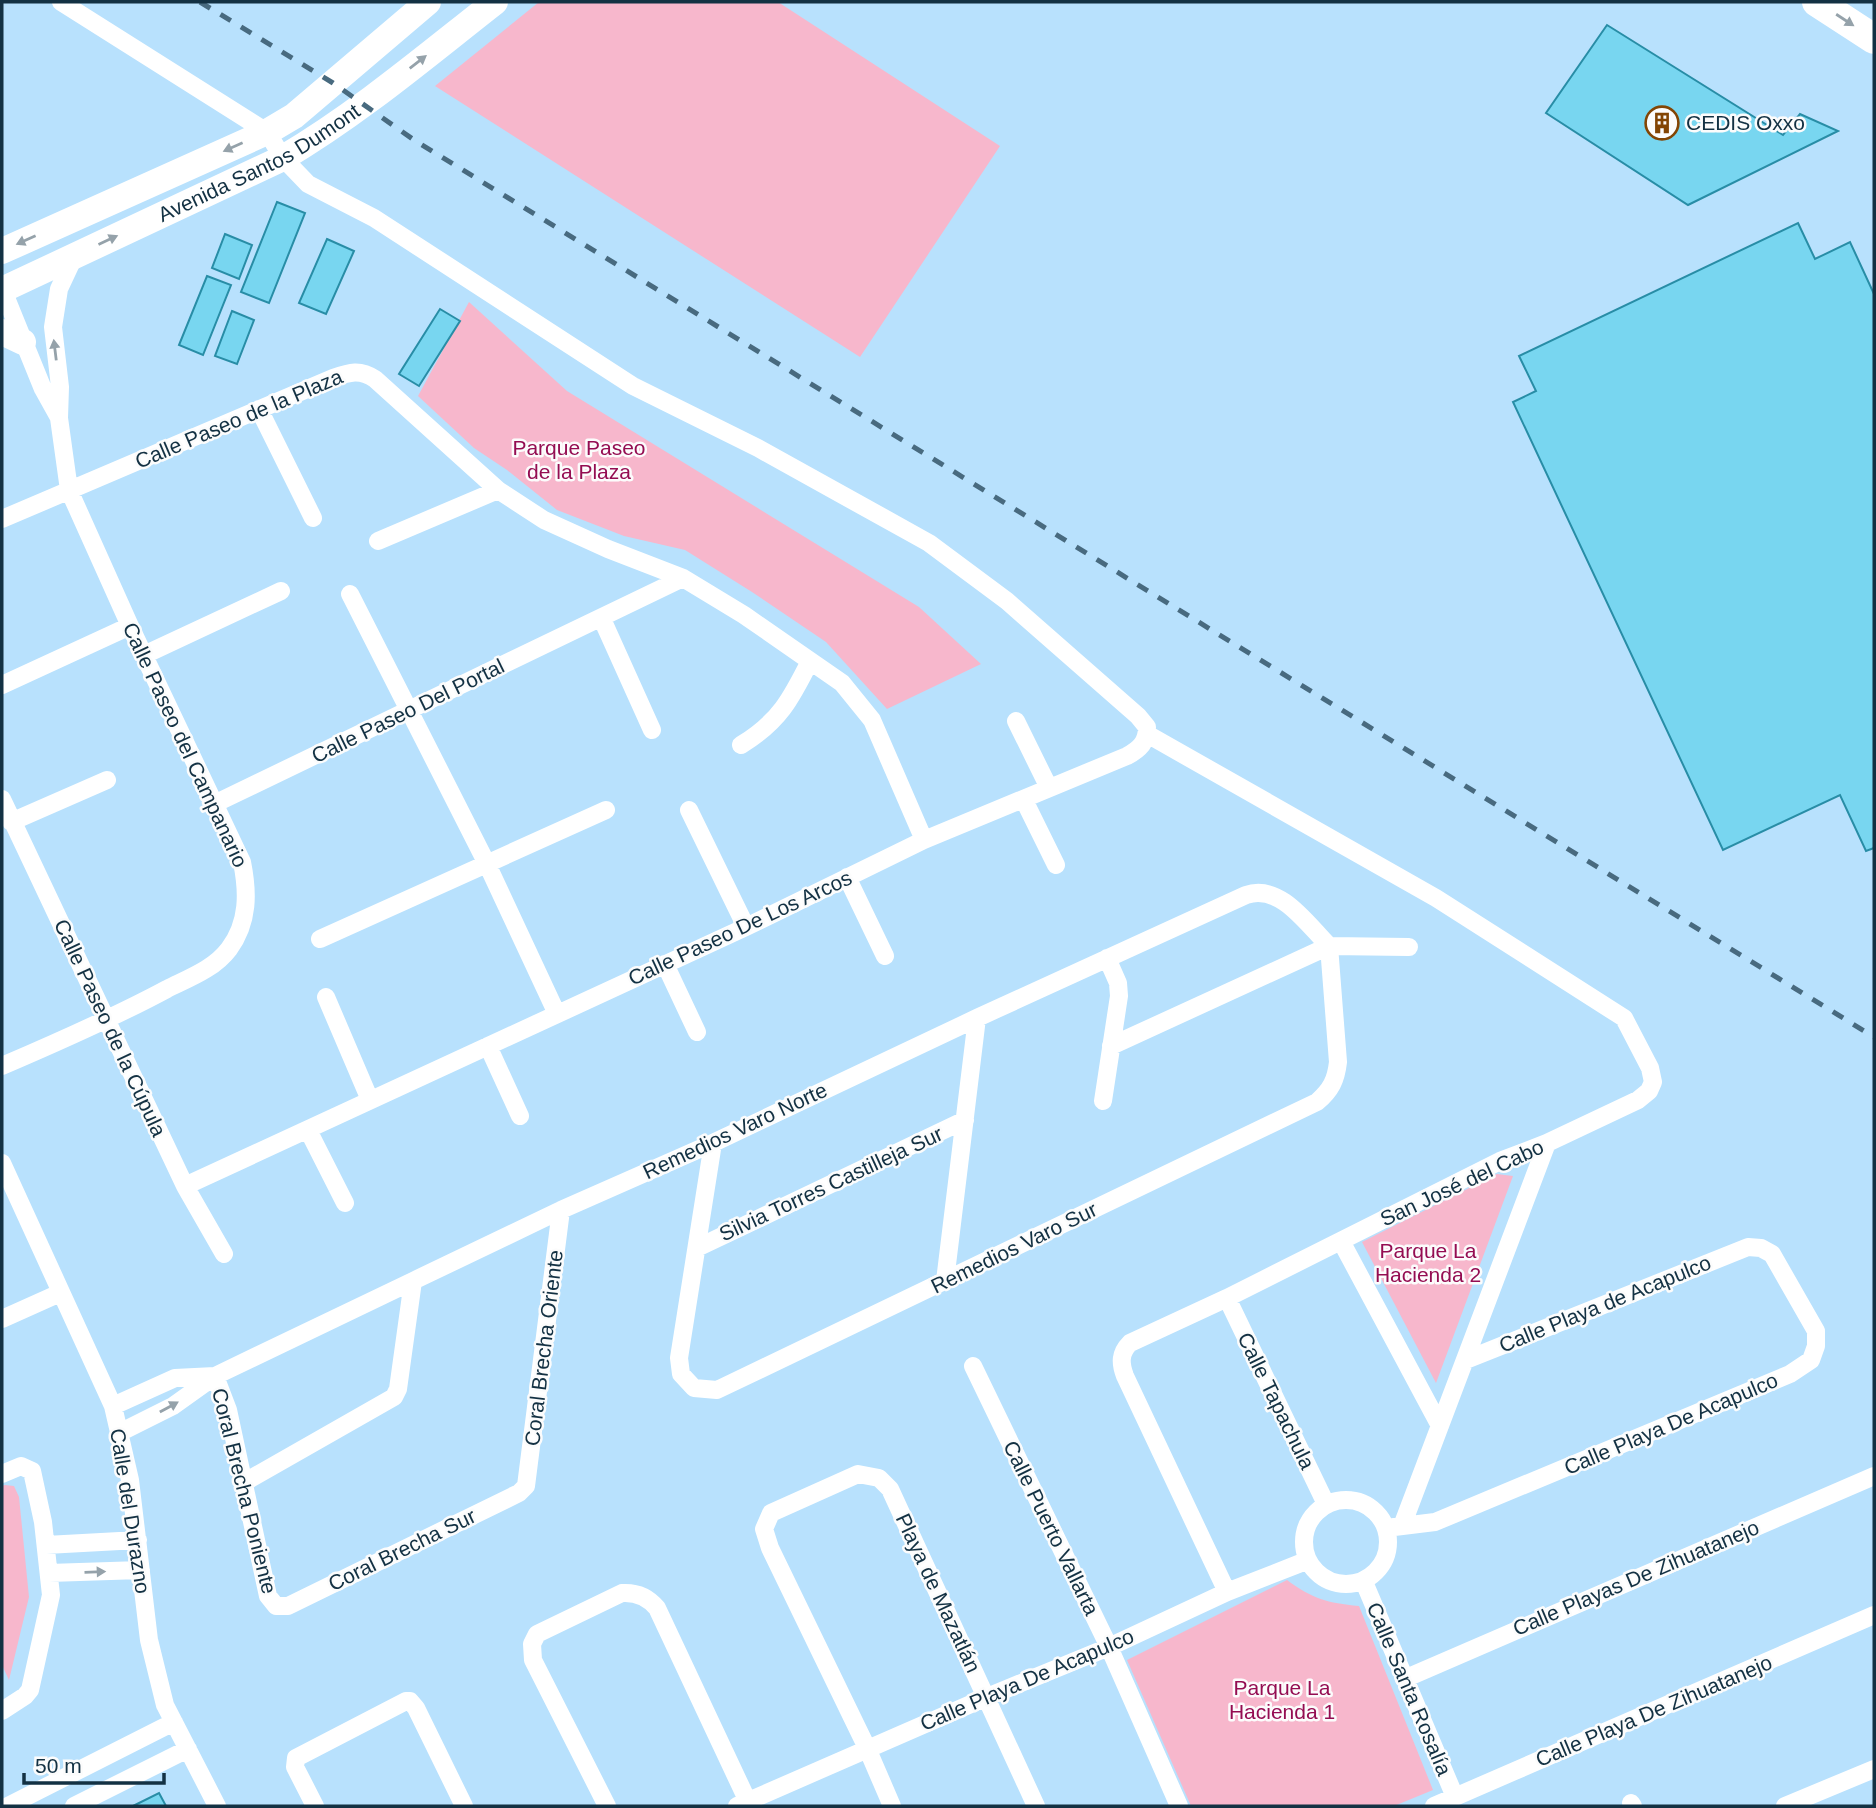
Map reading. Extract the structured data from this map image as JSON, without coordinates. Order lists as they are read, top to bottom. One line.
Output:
{"streets":{"main road":["Avenida Santos Dumont"],"street":["Calle Paseo de la Plaza","Calle Paseo Del Portal","Calle Paseo del Campanario","Calle Paseo De Los Arcos","Calle Paseo de la Cúpula","Remedios Varo Norte","San José del Cabo","Silvia Torres Castilleja Sur","Remedios Varo Sur","Calle Playa de Acapulco","Coral Brecha Oriente","Calle Tapachula","Calle Playa De Acapulco","Coral Brecha Poniente","Calle del Durazno","Calle Puerto Vallarta","Coral Brecha Sur","Calle Playas De Zihuatanejo","Playa de Mazatlán","Calle Santa Rosalía","Calle Playa De Zihuatanejo"]},"crossings":[["Calle Paseo de la Plaza","Calle Paseo Del Portal"],["Calle Paseo de la Plaza","Calle Paseo del Campanario"],["Calle Paseo de la Plaza","Calle Paseo De Los Arcos"],["Calle Paseo Del Portal","Calle Paseo del Campanario"],["Calle Paseo del Campanario","Calle Paseo de la Cúpula"],["Calle Paseo De Los Arcos","Calle Paseo de la Cúpula"],["Calle Paseo De Los Arcos","San José del Cabo"],["Remedios Varo Norte","Remedios Varo Sur"],["Remedios Varo Norte","Coral Brecha Oriente"],["Remedios Varo Norte","Coral Brecha Poniente"],["Remedios Varo Norte","Calle del Durazno"],["San José del Cabo","Calle Tapachula"],["San José del Cabo","Calle Playa De Acapulco"],["Silvia Torres Castilleja Sur","Remedios Varo Sur"],["Calle Playa de Acapulco","Calle Playa De Acapulco"],["Coral Brecha Oriente","Coral Brecha Sur"],["Calle Tapachula","Calle Playa De Acapulco"],["Calle Tapachula","Calle Santa Rosalía"],["Calle Playa De Acapulco","Calle Puerto Vallarta"],["Calle Playa De Acapulco","Playa de Mazatlán"],["Calle Playa De Acapulco","Calle Santa Rosalía"],["Coral Brecha Poniente","Coral Brecha Sur"],["Calle Playas De Zihuatanejo","Calle Santa Rosalía"],["Calle Santa Rosalía","Calle Playa De Zihuatanejo"]],"parks":["Parque Paseo de la Plaza","Parque La Hacienda 2","Parque La Hacienda 1"],"places":{"building":["CEDIS Oxxo"]},"scale_bar":"50 m"}
